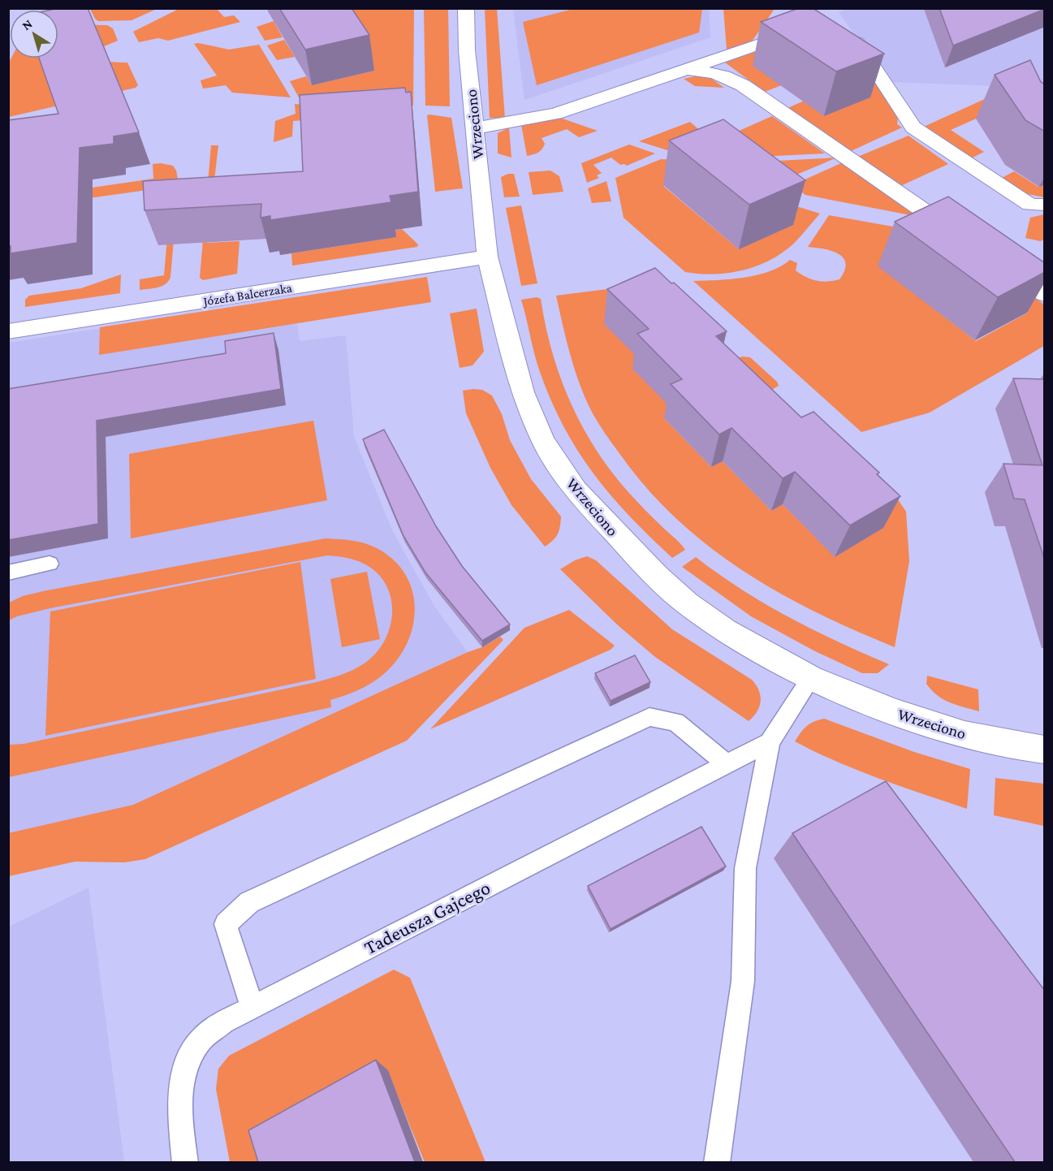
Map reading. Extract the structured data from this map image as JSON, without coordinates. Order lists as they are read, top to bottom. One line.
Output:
{"streets":{"street":["Wrzeciono","Józefa Balcerzaka"],"lane":["Tadeusza Gajcego"]},"crossings":[["Wrzeciono","Józefa Balcerzaka"]],"north":"top left"}
